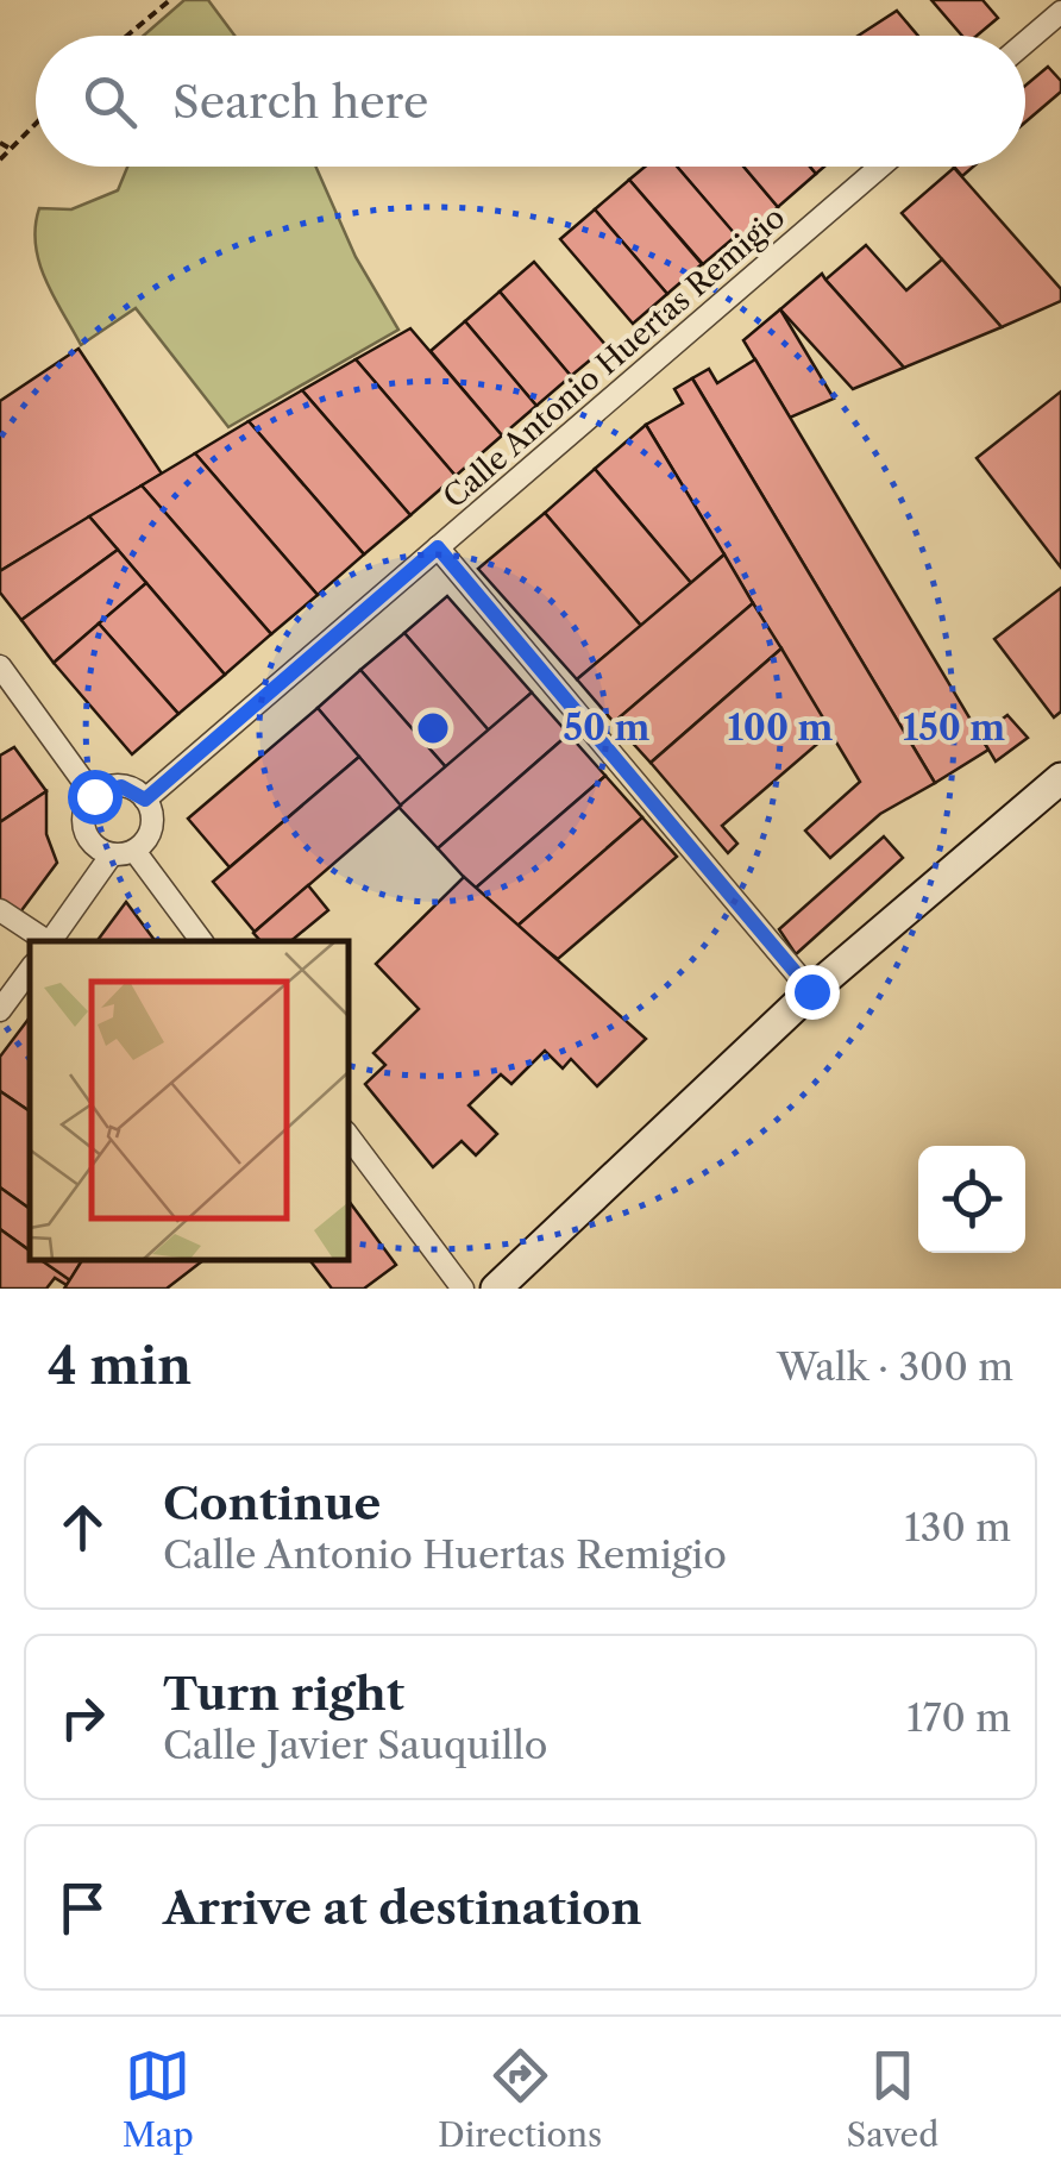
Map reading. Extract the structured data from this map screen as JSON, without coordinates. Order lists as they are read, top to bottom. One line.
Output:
{"streets":{"street":["Calle Antonio Huertas Remigio"]},"page":{"search":"Search here","heading":["4 min","Walk · 300 m"],"list":[["Continue","Calle Antonio Huertas Remigio","130 m"],["Turn right","Calle Javier Sauquillo","170 m"],"Arrive at destination"],"nav":["Map","Directions","Saved"]},"rings":["50 m","100 m","150 m"]}
